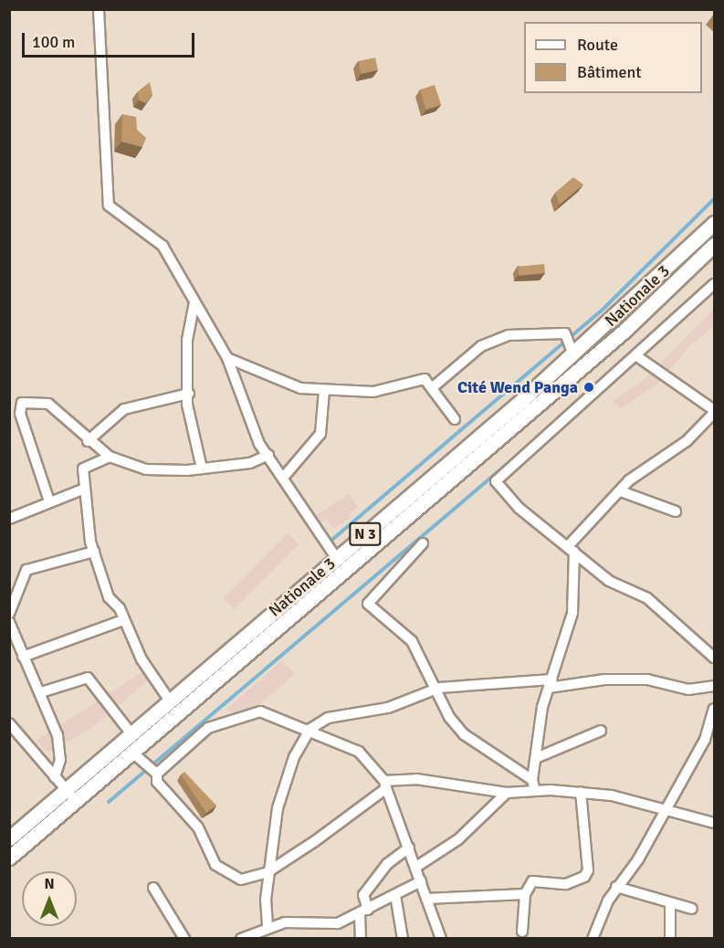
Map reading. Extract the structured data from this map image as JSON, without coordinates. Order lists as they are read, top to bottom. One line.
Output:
{"streets":{"main road":["Nationale 3","N 3"]},"crossings":[["Nationale 3","N 3"]],"places":["Cité Wend Panga"],"legend":["Route","Bâtiment"],"scale_bar":"100 m","north":"top"}
